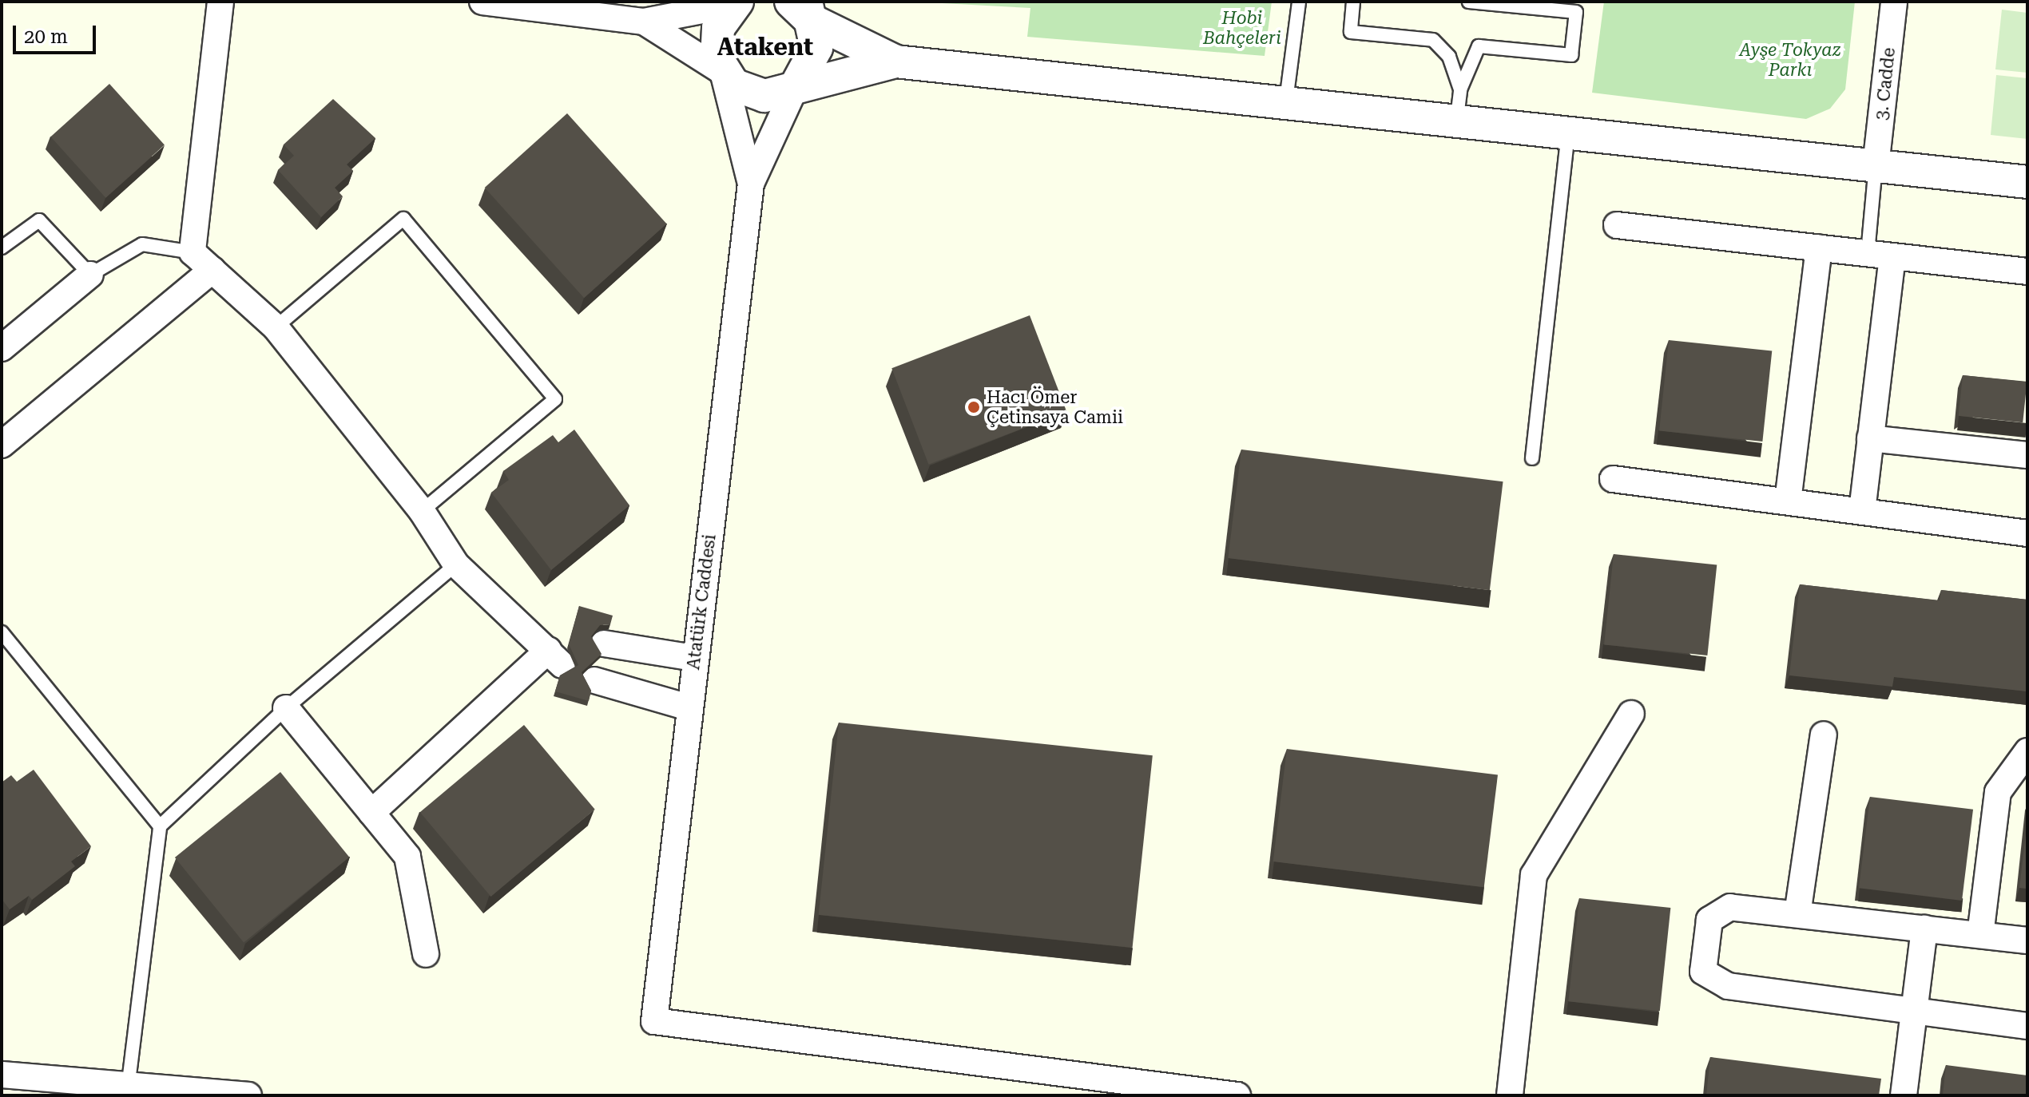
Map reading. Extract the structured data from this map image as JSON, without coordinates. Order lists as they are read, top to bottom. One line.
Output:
{"streets":{"street":["3. Cadde","Atatürk Caddesi"]},"districts":["Atakent"],"parks":["Hobi Bahçeleri","Ayşe Tokyaz Parkı"],"places":["Hacı Ömer Çetinsaya Camii"],"scale_bar":"20 m"}
